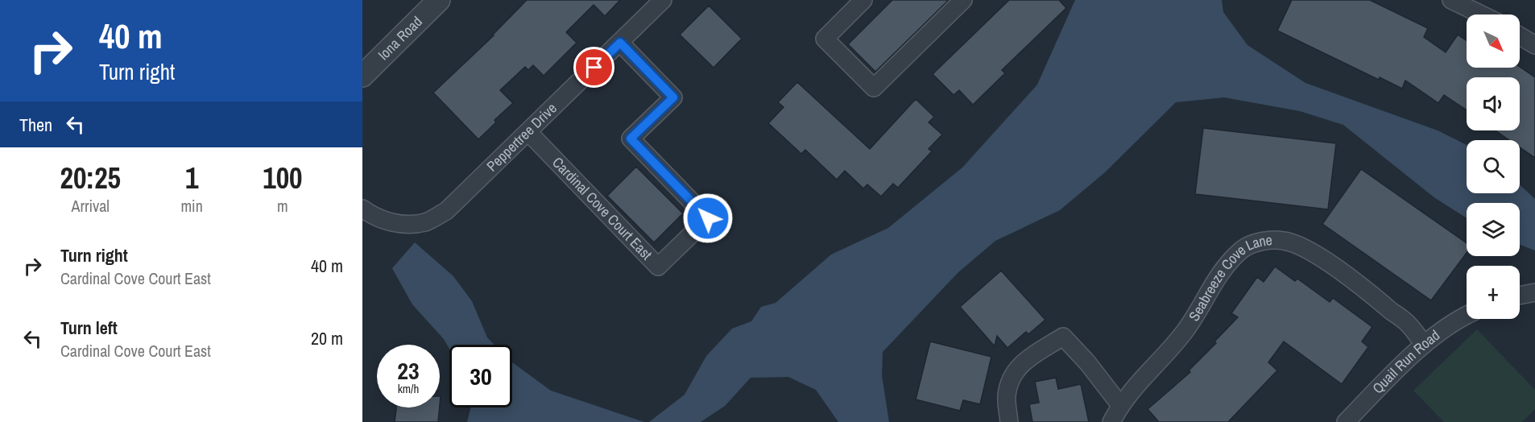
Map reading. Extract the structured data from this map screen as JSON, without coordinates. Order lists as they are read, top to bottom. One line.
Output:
{"streets":{"street":["Iona Road","Peppertree Drive","Cardinal Cove Court East","Seabreeze Cove Lane","Quail Run Road"]},"crossings":[["Peppertree Drive","Cardinal Cove Court East"],["Seabreeze Cove Lane","Quail Run Road"]],"north":"bottom right","page":{"turn":["40 m","Turn right"],"map_buttons":"+","then":"Then","eta":["20:25","Arrival","1","min","100","m"],"list":[{"name":"Turn right","note":"Cardinal Cove Court East","value":"40 m"},{"name":"Turn left","note":"Cardinal Cove Court East","value":"20 m"}],"speed":"23 km/h","limit":"30"}}
